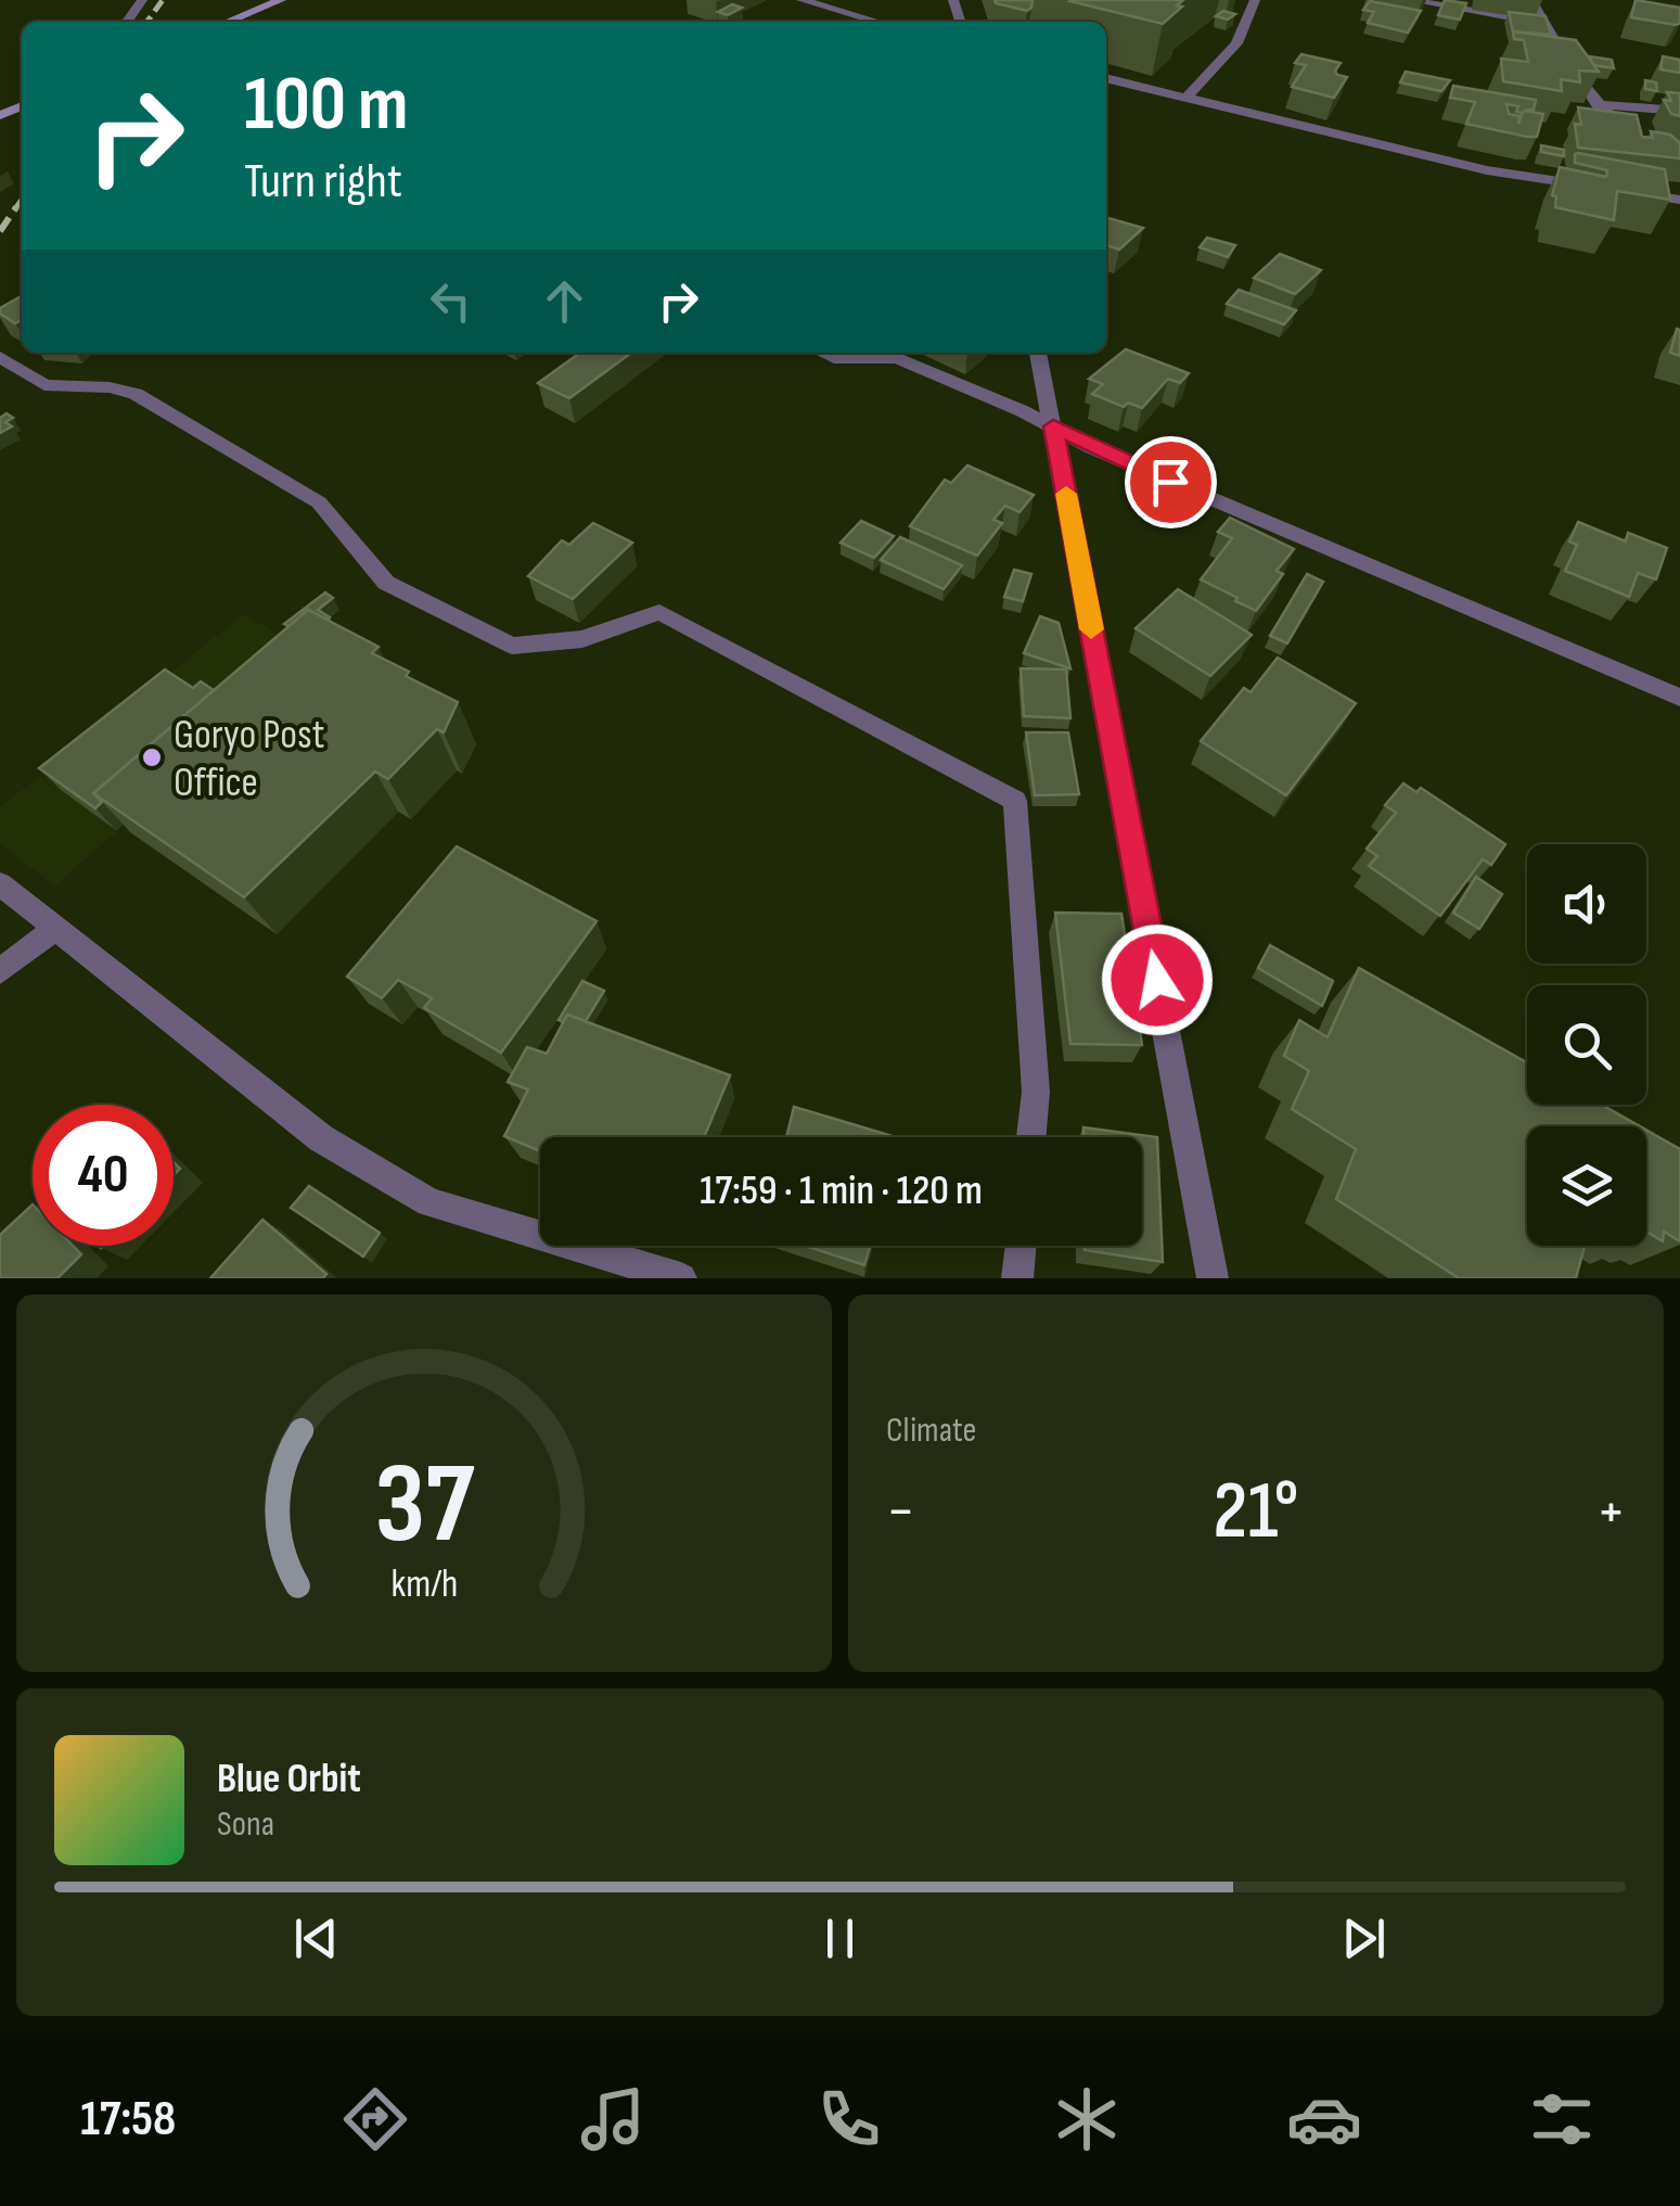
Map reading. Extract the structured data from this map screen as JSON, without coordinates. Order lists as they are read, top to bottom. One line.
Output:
{"places":["Goryo Post Office"],"page":{"turn":["100 m","Turn right"],"limit":"40","trip":"17:59 · 1 min · 120 m","tile":"Climate","heat":["−","21°","+"],"song":["Blue Orbit","Sona"],"tabs":"17:58","gauge":["37","km/h"]}}
